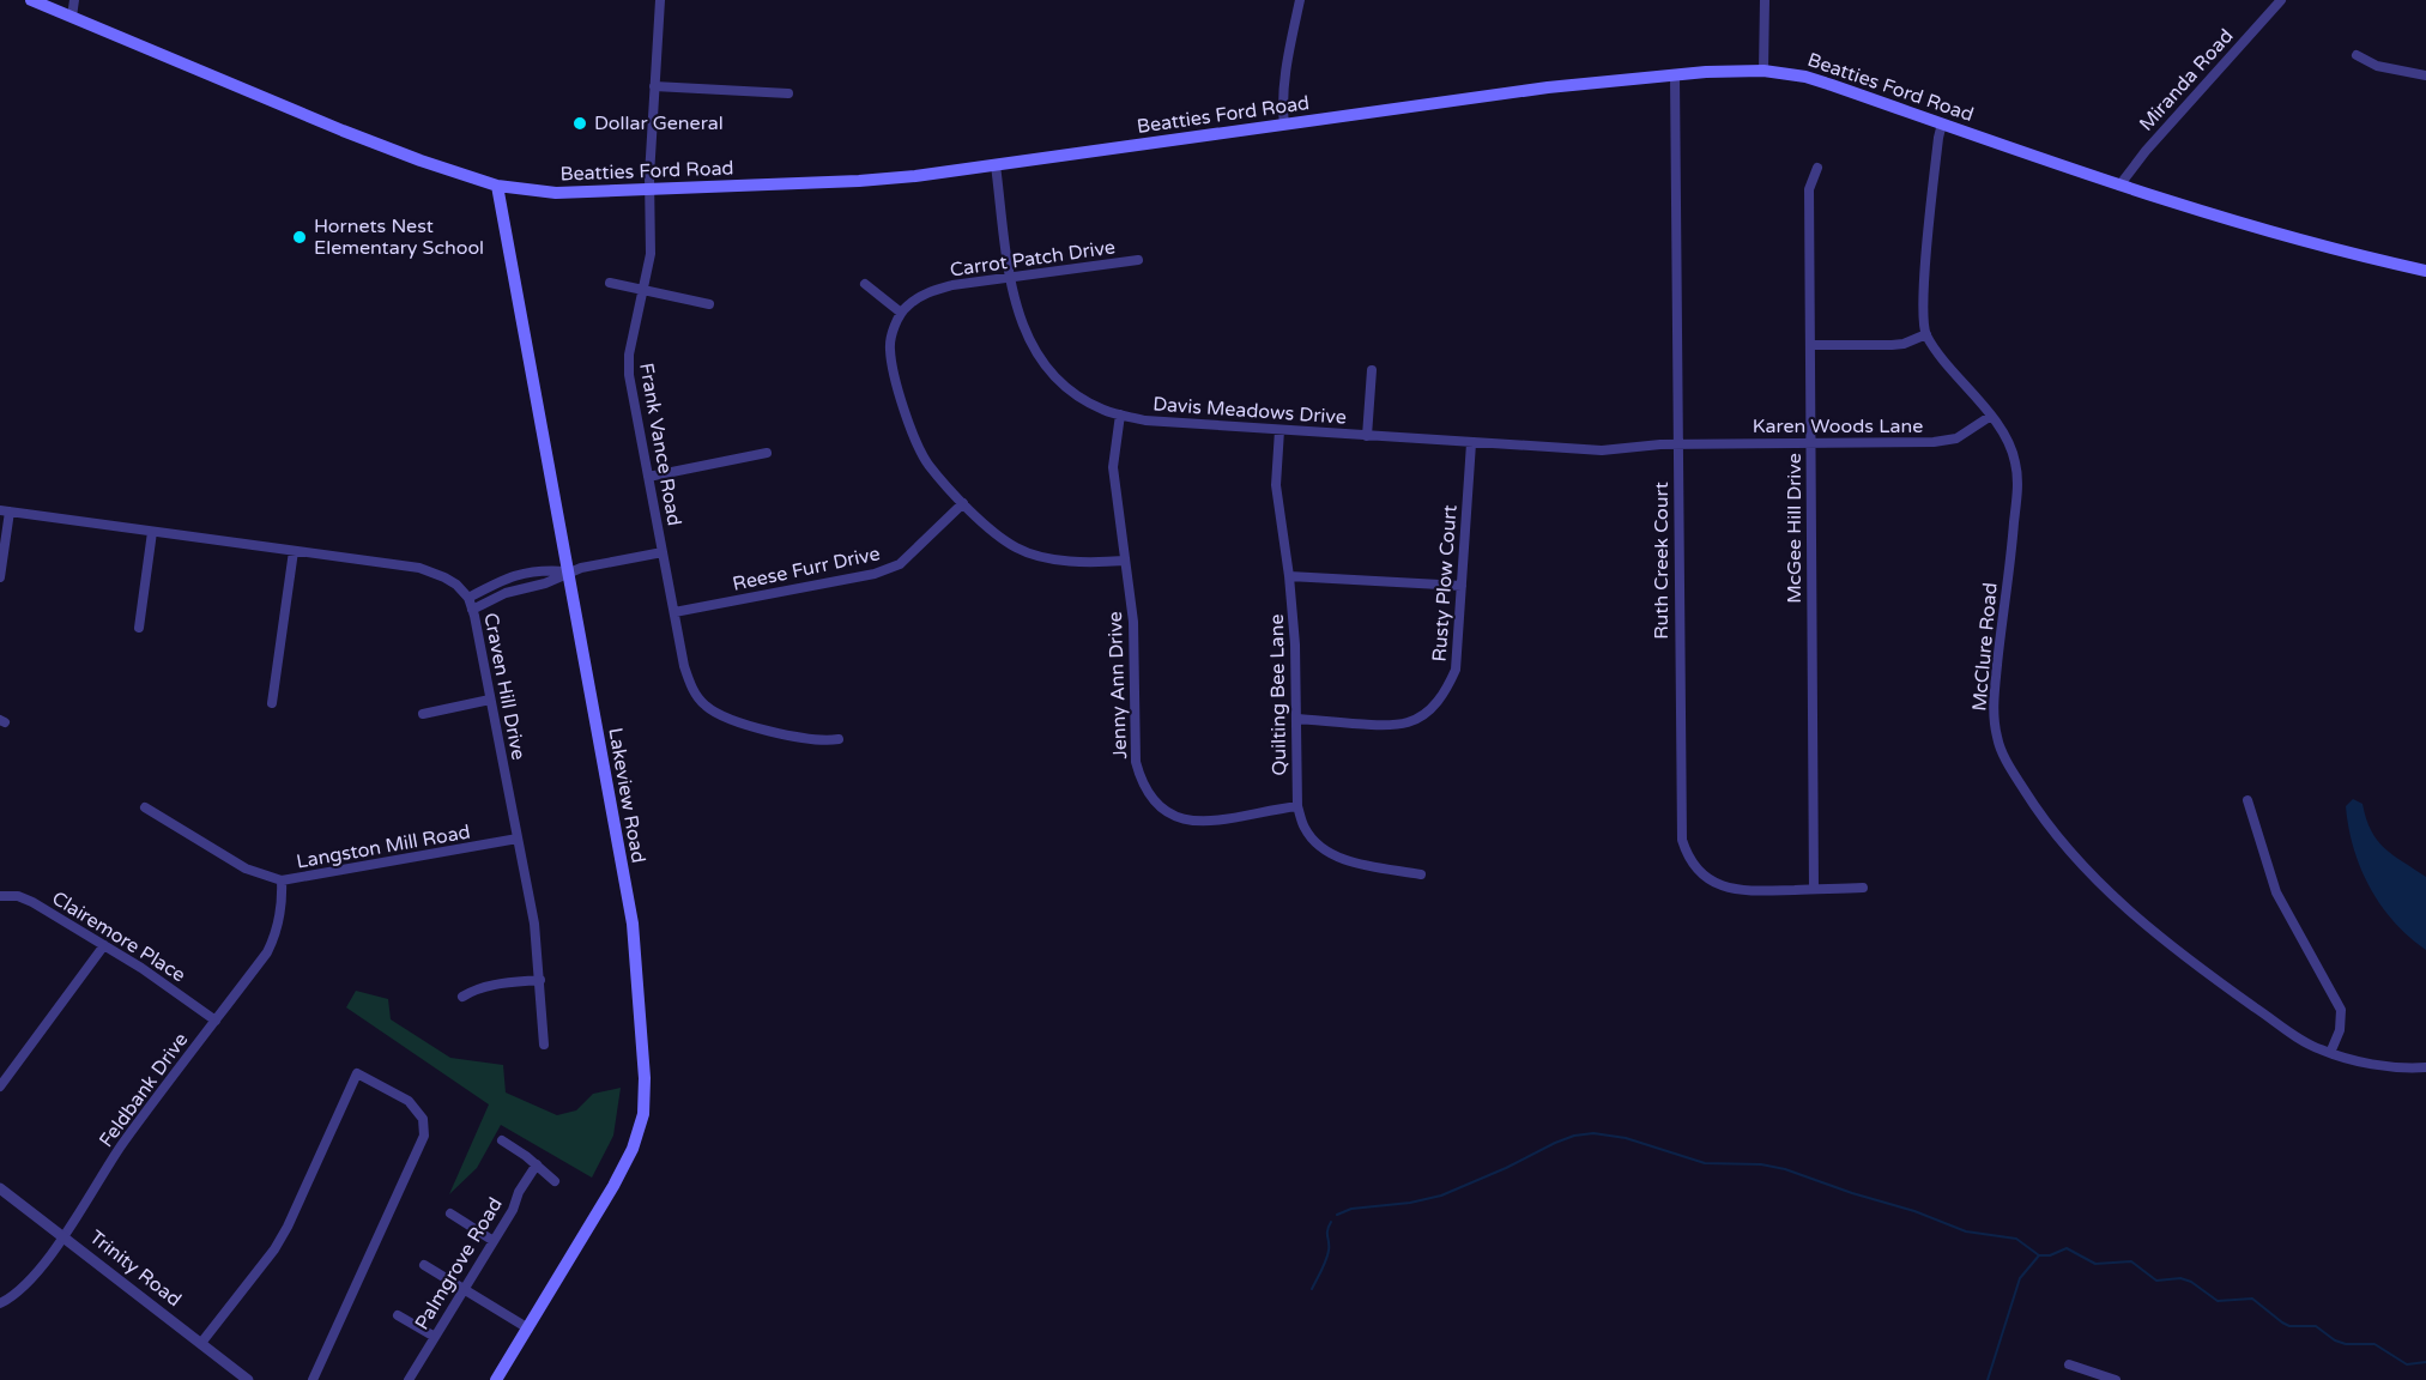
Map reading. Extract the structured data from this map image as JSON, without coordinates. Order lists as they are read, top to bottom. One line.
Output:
{"streets":{"main road":["Beatties Ford Road","Lakeview Road"],"street":["Miranda Road","Carrot Patch Drive","Davis Meadows Drive","Karen Woods Lane","Frank Vance Road","McGee Hill Drive","Ruth Creek Court","Reese Furr Drive","Rusty Plow Court","McClure Road","Jenny Ann Drive","Craven Hill Drive","Quilting Bee Lane","Langston Mill Road","Clairemore Place","Feldbank Drive","Palmgrove Road","Trinity Road"]},"crossings":[["Miranda Road","Beatties Ford Road"],["Beatties Ford Road","Davis Meadows Drive"],["Beatties Ford Road","Frank Vance Road"],["Beatties Ford Road","Ruth Creek Court"],["Beatties Ford Road","Lakeview Road"],["Carrot Patch Drive","Davis Meadows Drive"],["Davis Meadows Drive","Karen Woods Lane"],["Davis Meadows Drive","Ruth Creek Court"],["Davis Meadows Drive","Rusty Plow Court"],["Davis Meadows Drive","Jenny Ann Drive"],["Davis Meadows Drive","Quilting Bee Lane"],["Karen Woods Lane","McGee Hill Drive"],["Karen Woods Lane","Ruth Creek Court"],["Karen Woods Lane","McClure Road"],["Frank Vance Road","Reese Furr Drive"],["McGee Hill Drive","Ruth Creek Court"],["Rusty Plow Court","Quilting Bee Lane"],["Jenny Ann Drive","Quilting Bee Lane"],["Craven Hill Drive","Langston Mill Road"],["Langston Mill Road","Feldbank Drive"],["Clairemore Place","Feldbank Drive"],["Feldbank Drive","Trinity Road"]],"places":["Dollar General","Hornets Nest Elementary School"]}
